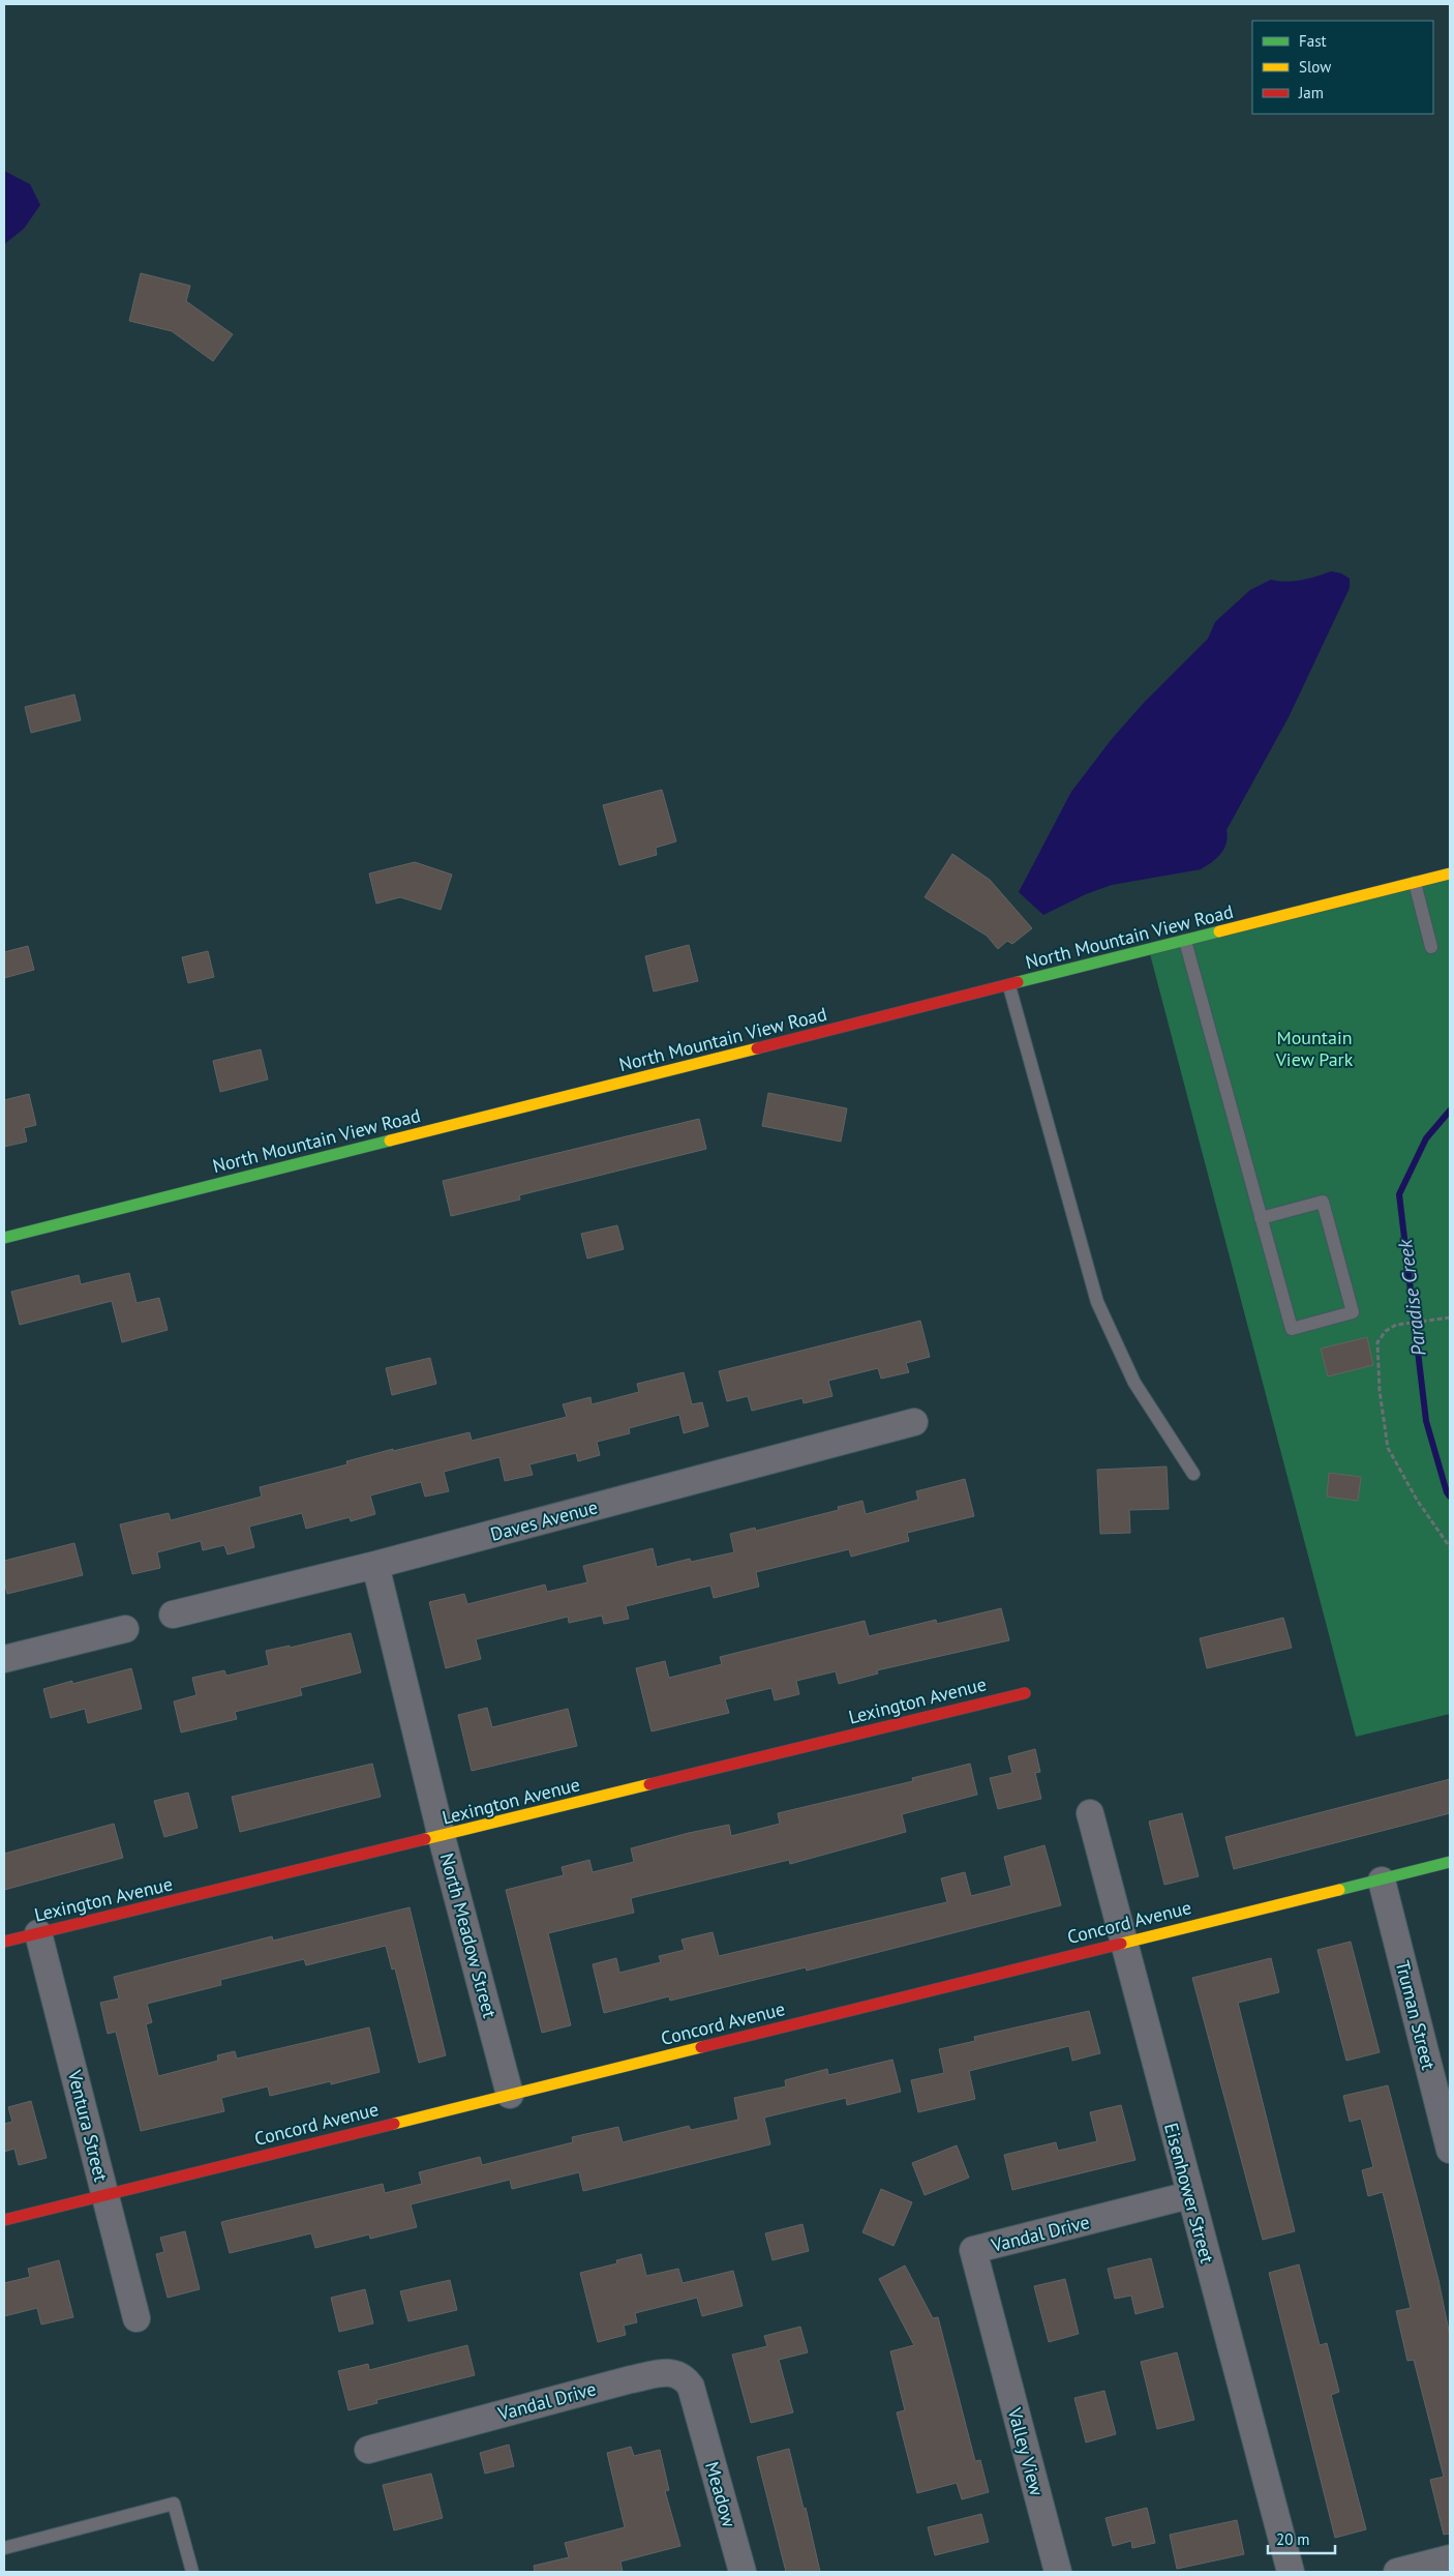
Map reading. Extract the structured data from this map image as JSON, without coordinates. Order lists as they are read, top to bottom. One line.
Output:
{"streets":{"street":["North Mountain View Road","Daves Avenue","Lexington Avenue","Concord Avenue","North Meadow Street","Truman Street","Ventura Street","Eisenhower Street","Vandal Drive","Valley View","Meadow"]},"crossings":[["Daves Avenue","North Meadow Street"],["Lexington Avenue","North Meadow Street"],["Lexington Avenue","Ventura Street"],["Concord Avenue","North Meadow Street"],["Concord Avenue","Truman Street"],["Concord Avenue","Ventura Street"],["Concord Avenue","Eisenhower Street"],["Eisenhower Street","Vandal Drive"],["Vandal Drive","Valley View"],["Vandal Drive","Meadow"]],"water":["Paradise Creek"],"parks":["Mountain View Park"],"legend":["Fast","Slow","Jam"],"scale_bar":"20 m"}
